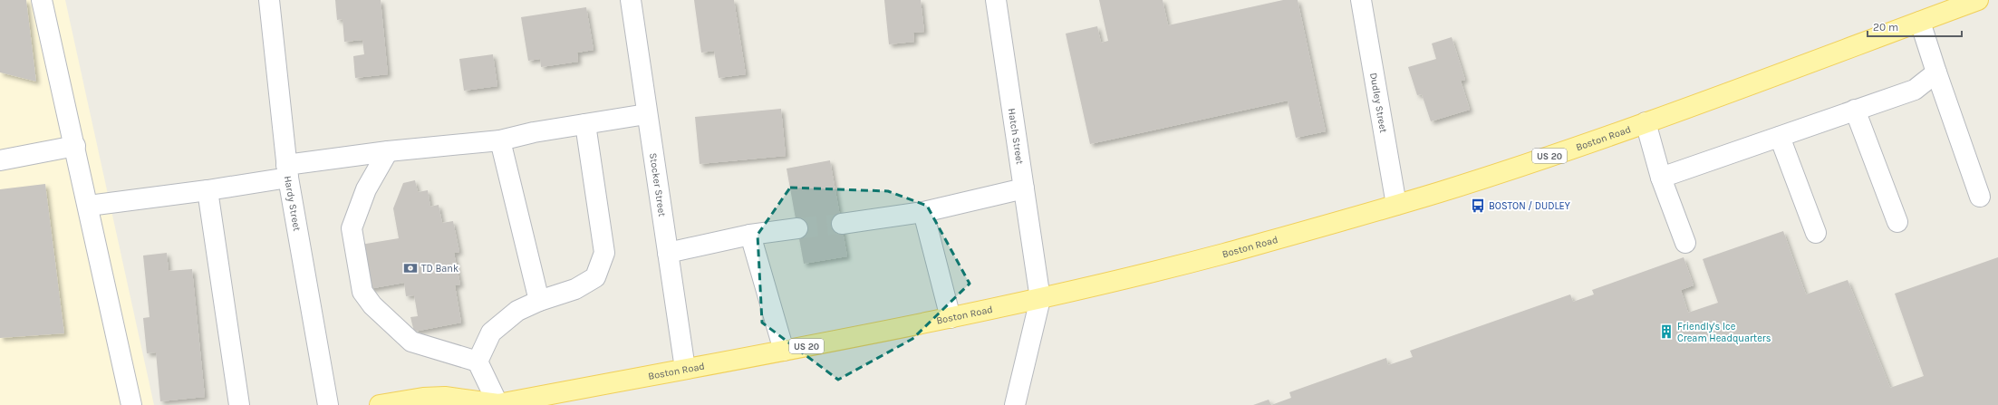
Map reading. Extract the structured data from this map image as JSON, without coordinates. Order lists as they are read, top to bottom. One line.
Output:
{"streets":{"main road":["Boston Road","US 20"],"street":["Dudley Street","Hatch Street","Stocker Street","Hardy Street"]},"crossings":[["Dudley Street","Boston Road"],["Hatch Street","Boston Road"],["Boston Road","Stocker Street"]],"places":{"bus stop":["BOSTON / DUDLEY"],"bank":["TD Bank"],"building":["Friendly's Ice Cream Headquarters"]},"scale_bar":"20 m"}
